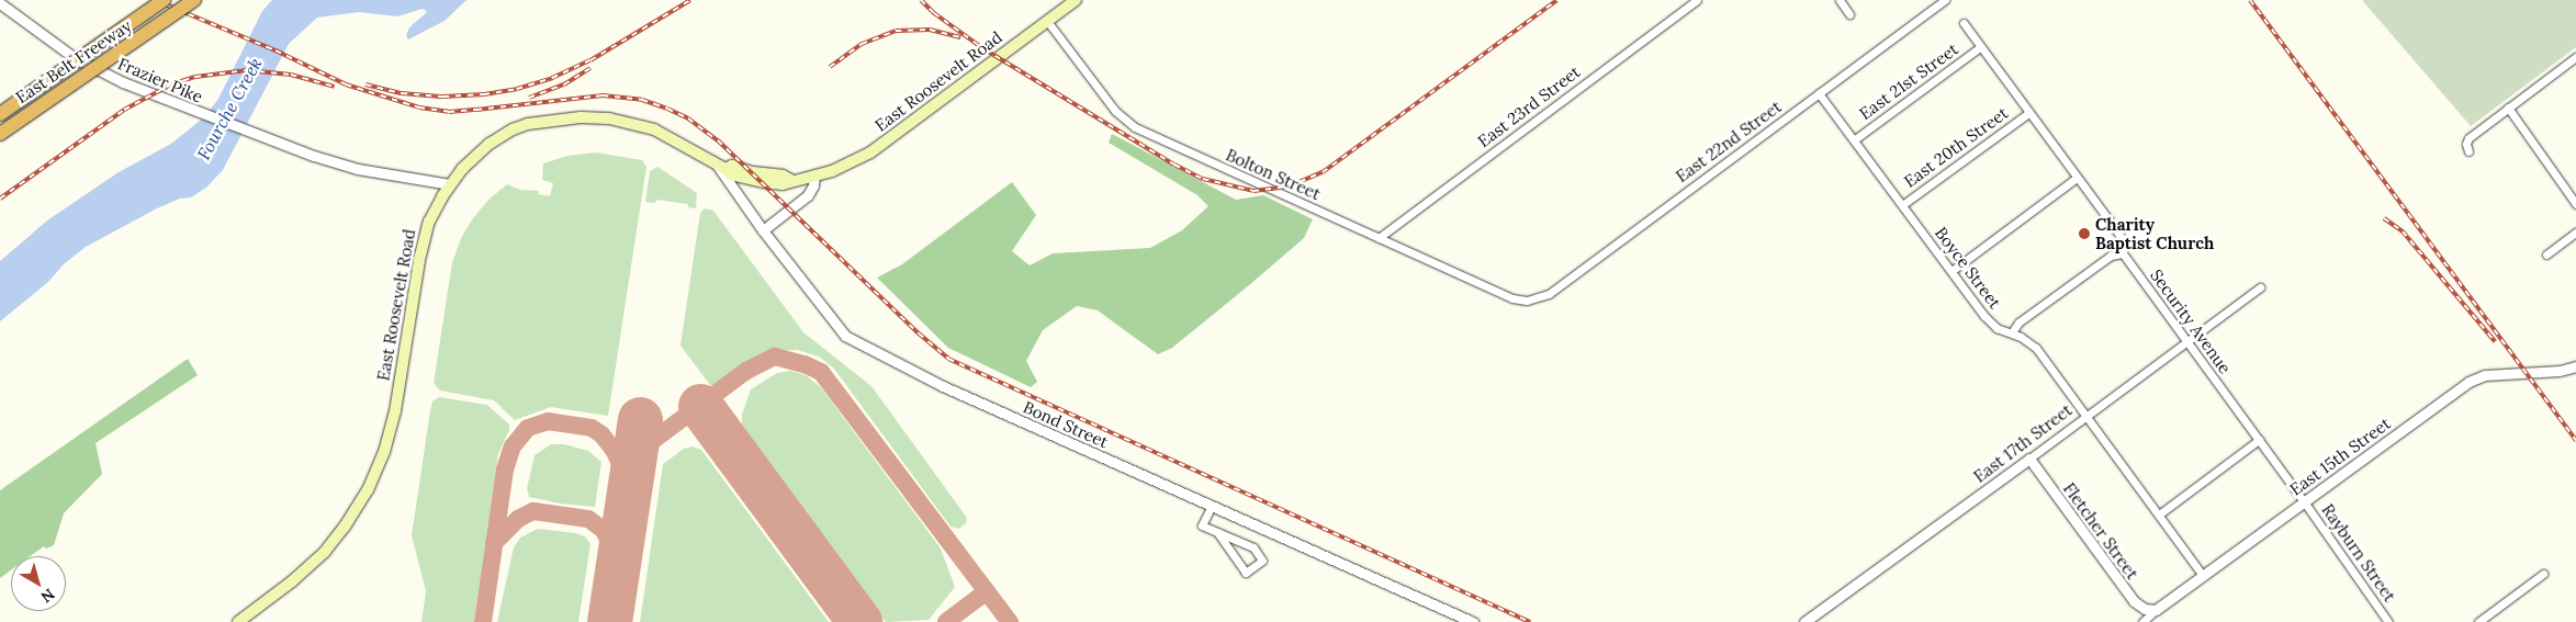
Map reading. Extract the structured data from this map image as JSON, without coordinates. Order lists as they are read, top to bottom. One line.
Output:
{"streets":{"highway":["East Belt Freeway"],"main road":["East Roosevelt Road"],"street":["Frazier Pike","East 21st Street","East 23rd Street","East 22nd Street","East 20th Street","Bolton Street","Boyce Street","Security Avenue","Bond Street","East 17th Street","East 15th Street","Fletcher Street","Rayburn Street"]},"crossings":[["Frazier Pike","East Roosevelt Road"],["East Roosevelt Road","Bolton Street"],["East Roosevelt Road","Bond Street"],["East 21st Street","Boyce Street"],["East 21st Street","Security Avenue"],["East 23rd Street","Bolton Street"],["East 22nd Street","Bolton Street"],["East 22nd Street","Boyce Street"],["East 20th Street","Boyce Street"],["East 20th Street","Security Avenue"],["Boyce Street","East 17th Street"],["Boyce Street","East 15th Street"],["Security Avenue","East 17th Street"],["Security Avenue","East 15th Street"],["Security Avenue","Rayburn Street"],["East 17th Street","Fletcher Street"],["East 15th Street","Fletcher Street"],["East 15th Street","Rayburn Street"]],"water":["Fourche Creek"],"places":["Charity Baptist Church"],"north":"bottom right"}
